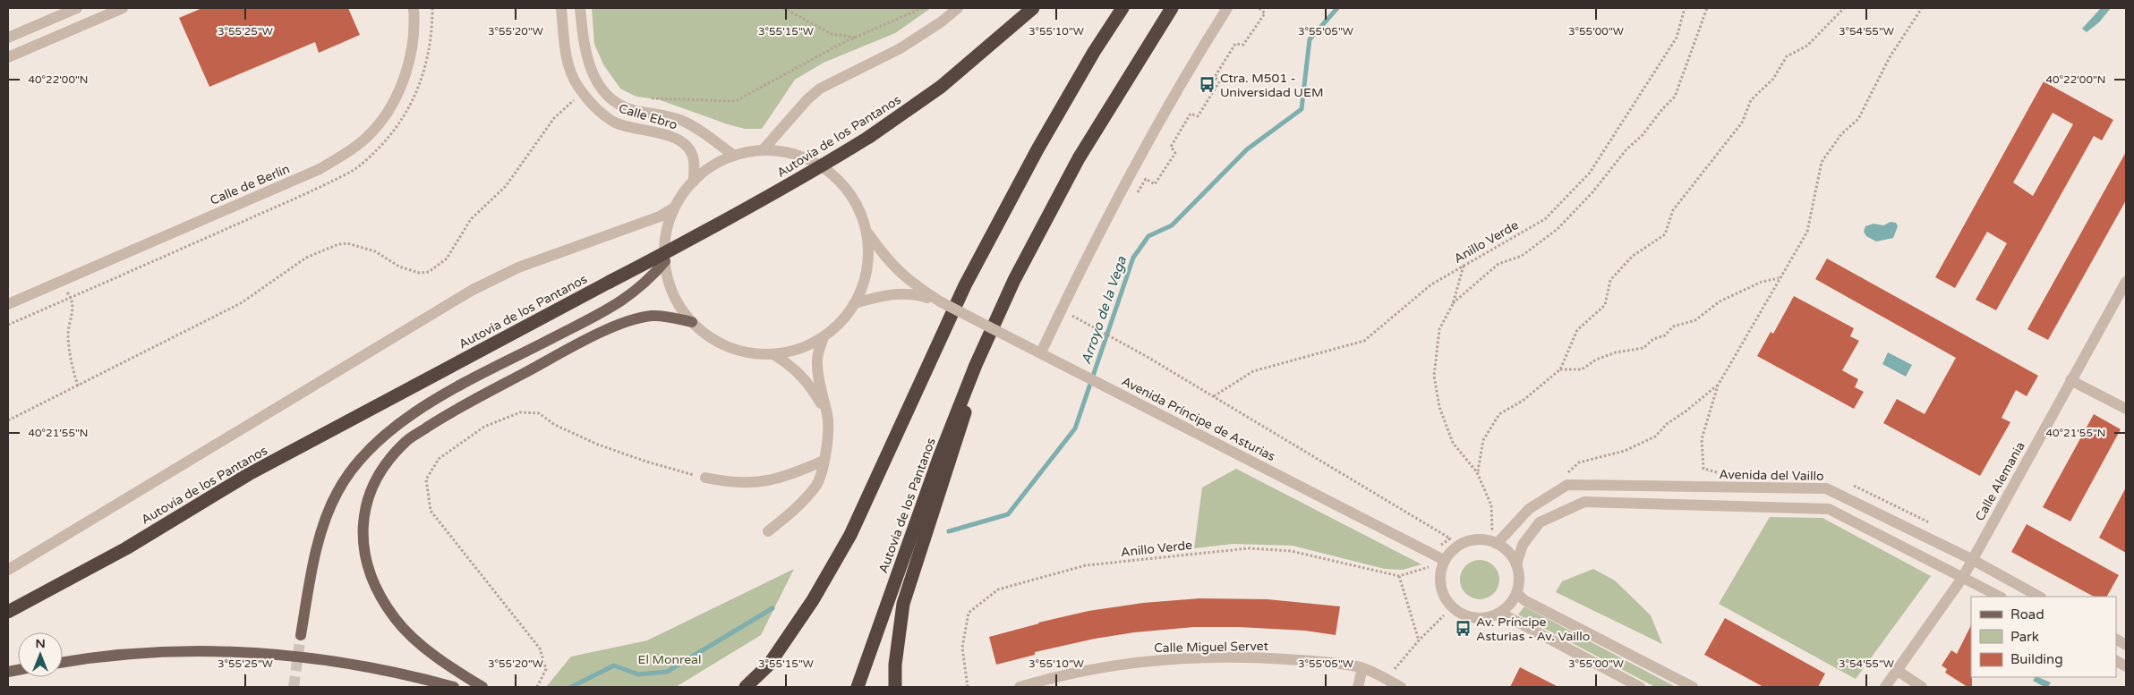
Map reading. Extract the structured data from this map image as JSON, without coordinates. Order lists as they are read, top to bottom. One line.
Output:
{"streets":{"highway":["Autovía de los Pantanos"],"street":["Calle Ebro","Calle de Berlín","Avenida Príncipe de Asturias","Avenida del Vaillo","Calle Alemania","Calle Miguel Servet"],"path":["Anillo Verde"]},"crossings":[["Avenida Príncipe de Asturias","Avenida del Vaillo"],["Avenida del Vaillo","Calle Alemania"]],"water":["Arroyo de la Vega"],"parks":["El Monreal"],"places":{"bus stop":["Ctra. M501 - Universidad UEM","Av. Príncipe Asturias - Av. Vaillo"]},"legend":["Road","Park","Building"],"north":"top","coordinates":["3°55'25\"W","3°55'20\"W","3°55'15\"W","3°55'10\"W","3°55'05\"W","3°55'00\"W","3°54'55\"W","40°22'00\"N","40°21'55\"N"]}
